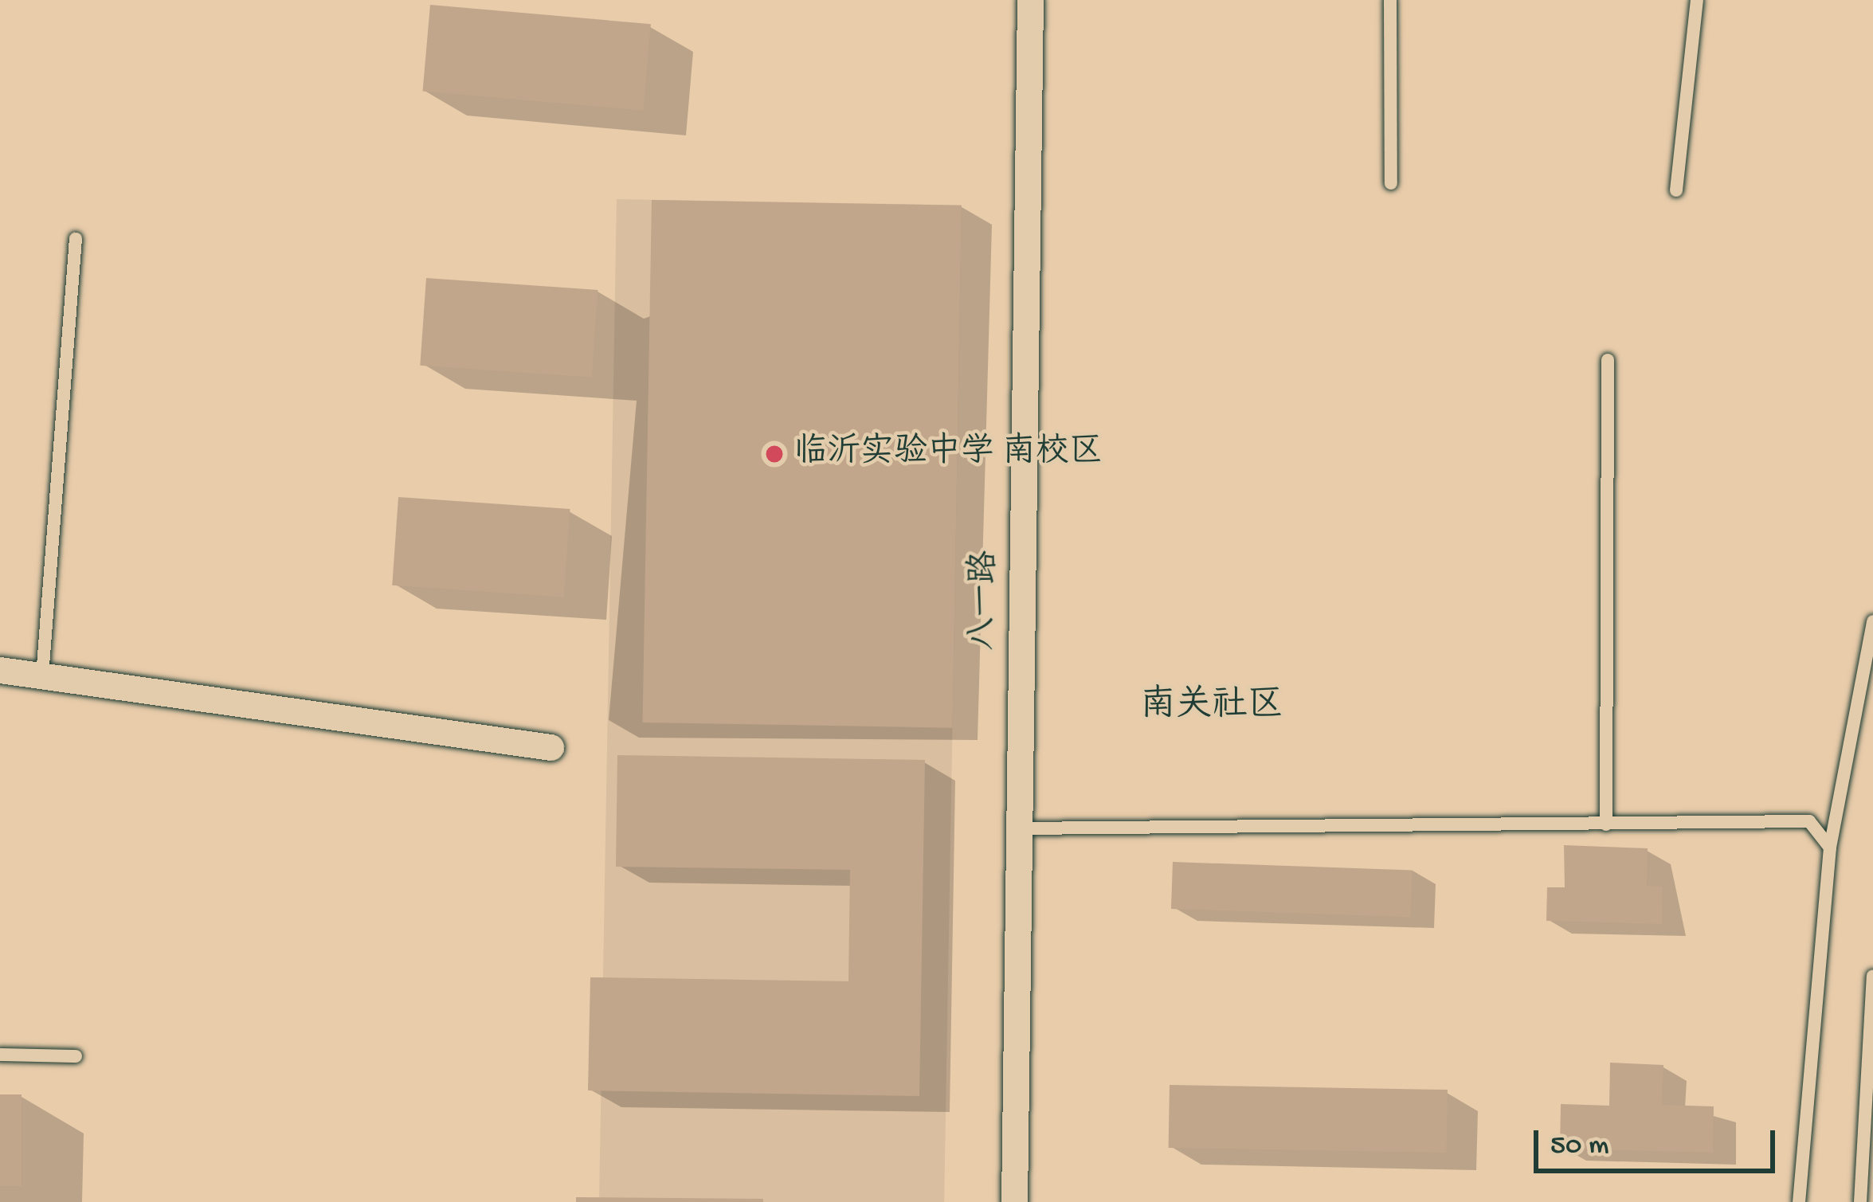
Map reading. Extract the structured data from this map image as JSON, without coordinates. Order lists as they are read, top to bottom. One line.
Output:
{"streets":{"street":["八一路"]},"districts":["南关社区"],"places":["临沂实验中学 南校区"],"scale_bar":"50 m"}
